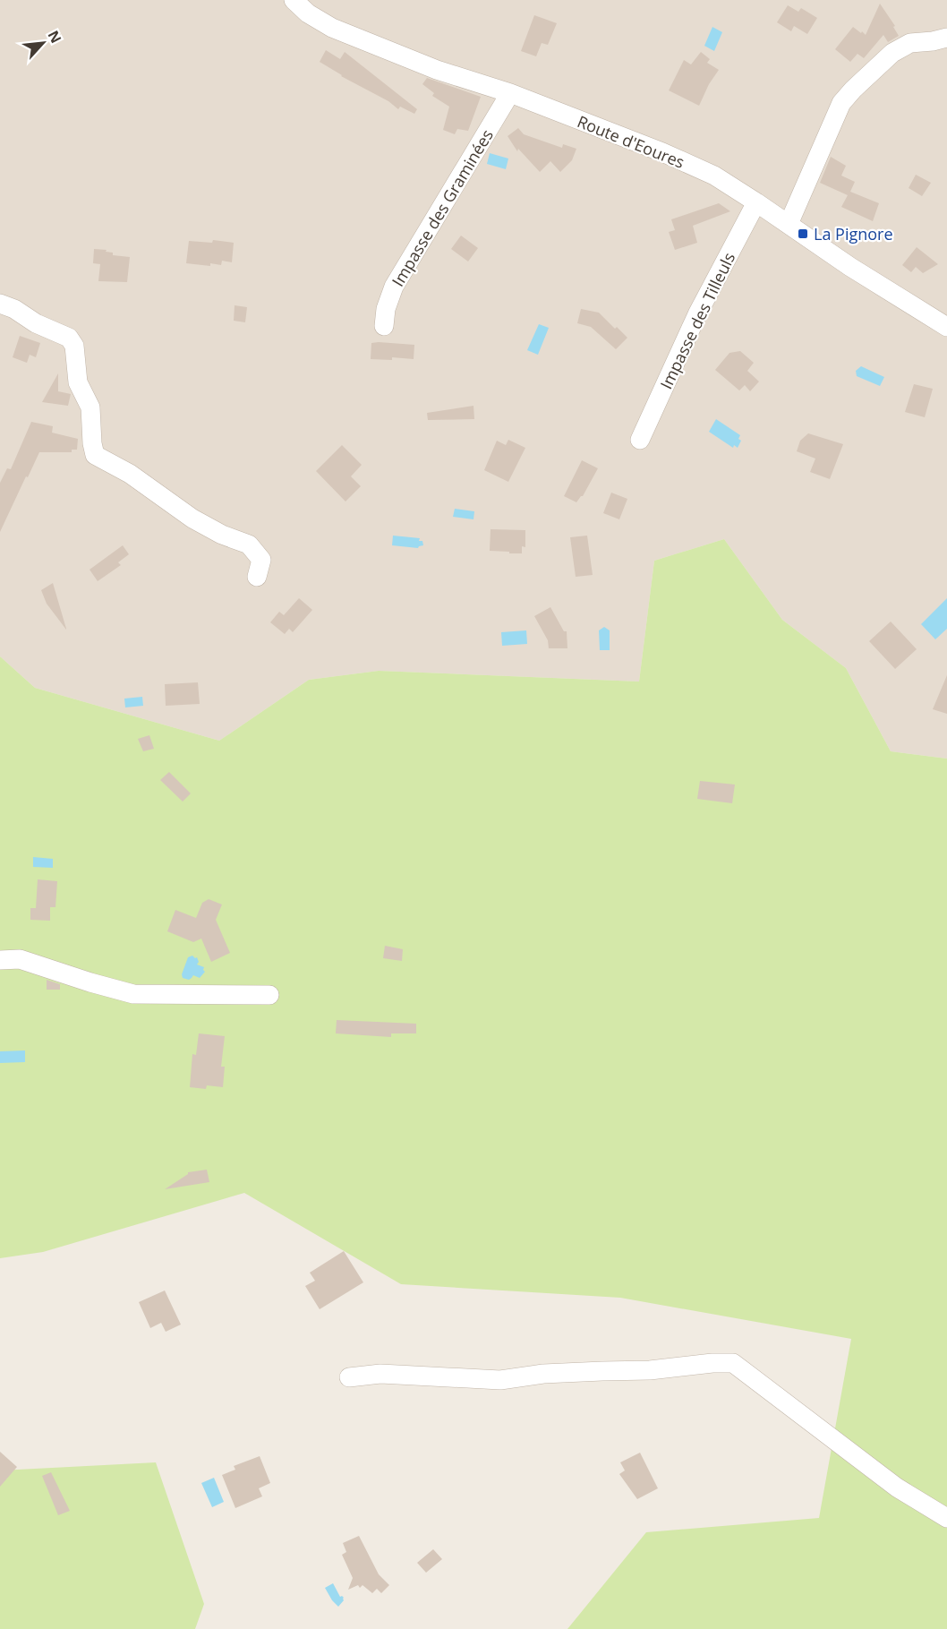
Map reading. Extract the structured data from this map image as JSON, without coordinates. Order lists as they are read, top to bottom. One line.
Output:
{"streets":{"street":["Route d'Eoures","Impasse des Graminées","Impasse des Tilleuls"]},"crossings":[["Route d'Eoures","Impasse des Graminées"],["Route d'Eoures","Impasse des Tilleuls"]],"places":{"transit":["La Pignore"]},"north":"top right"}
